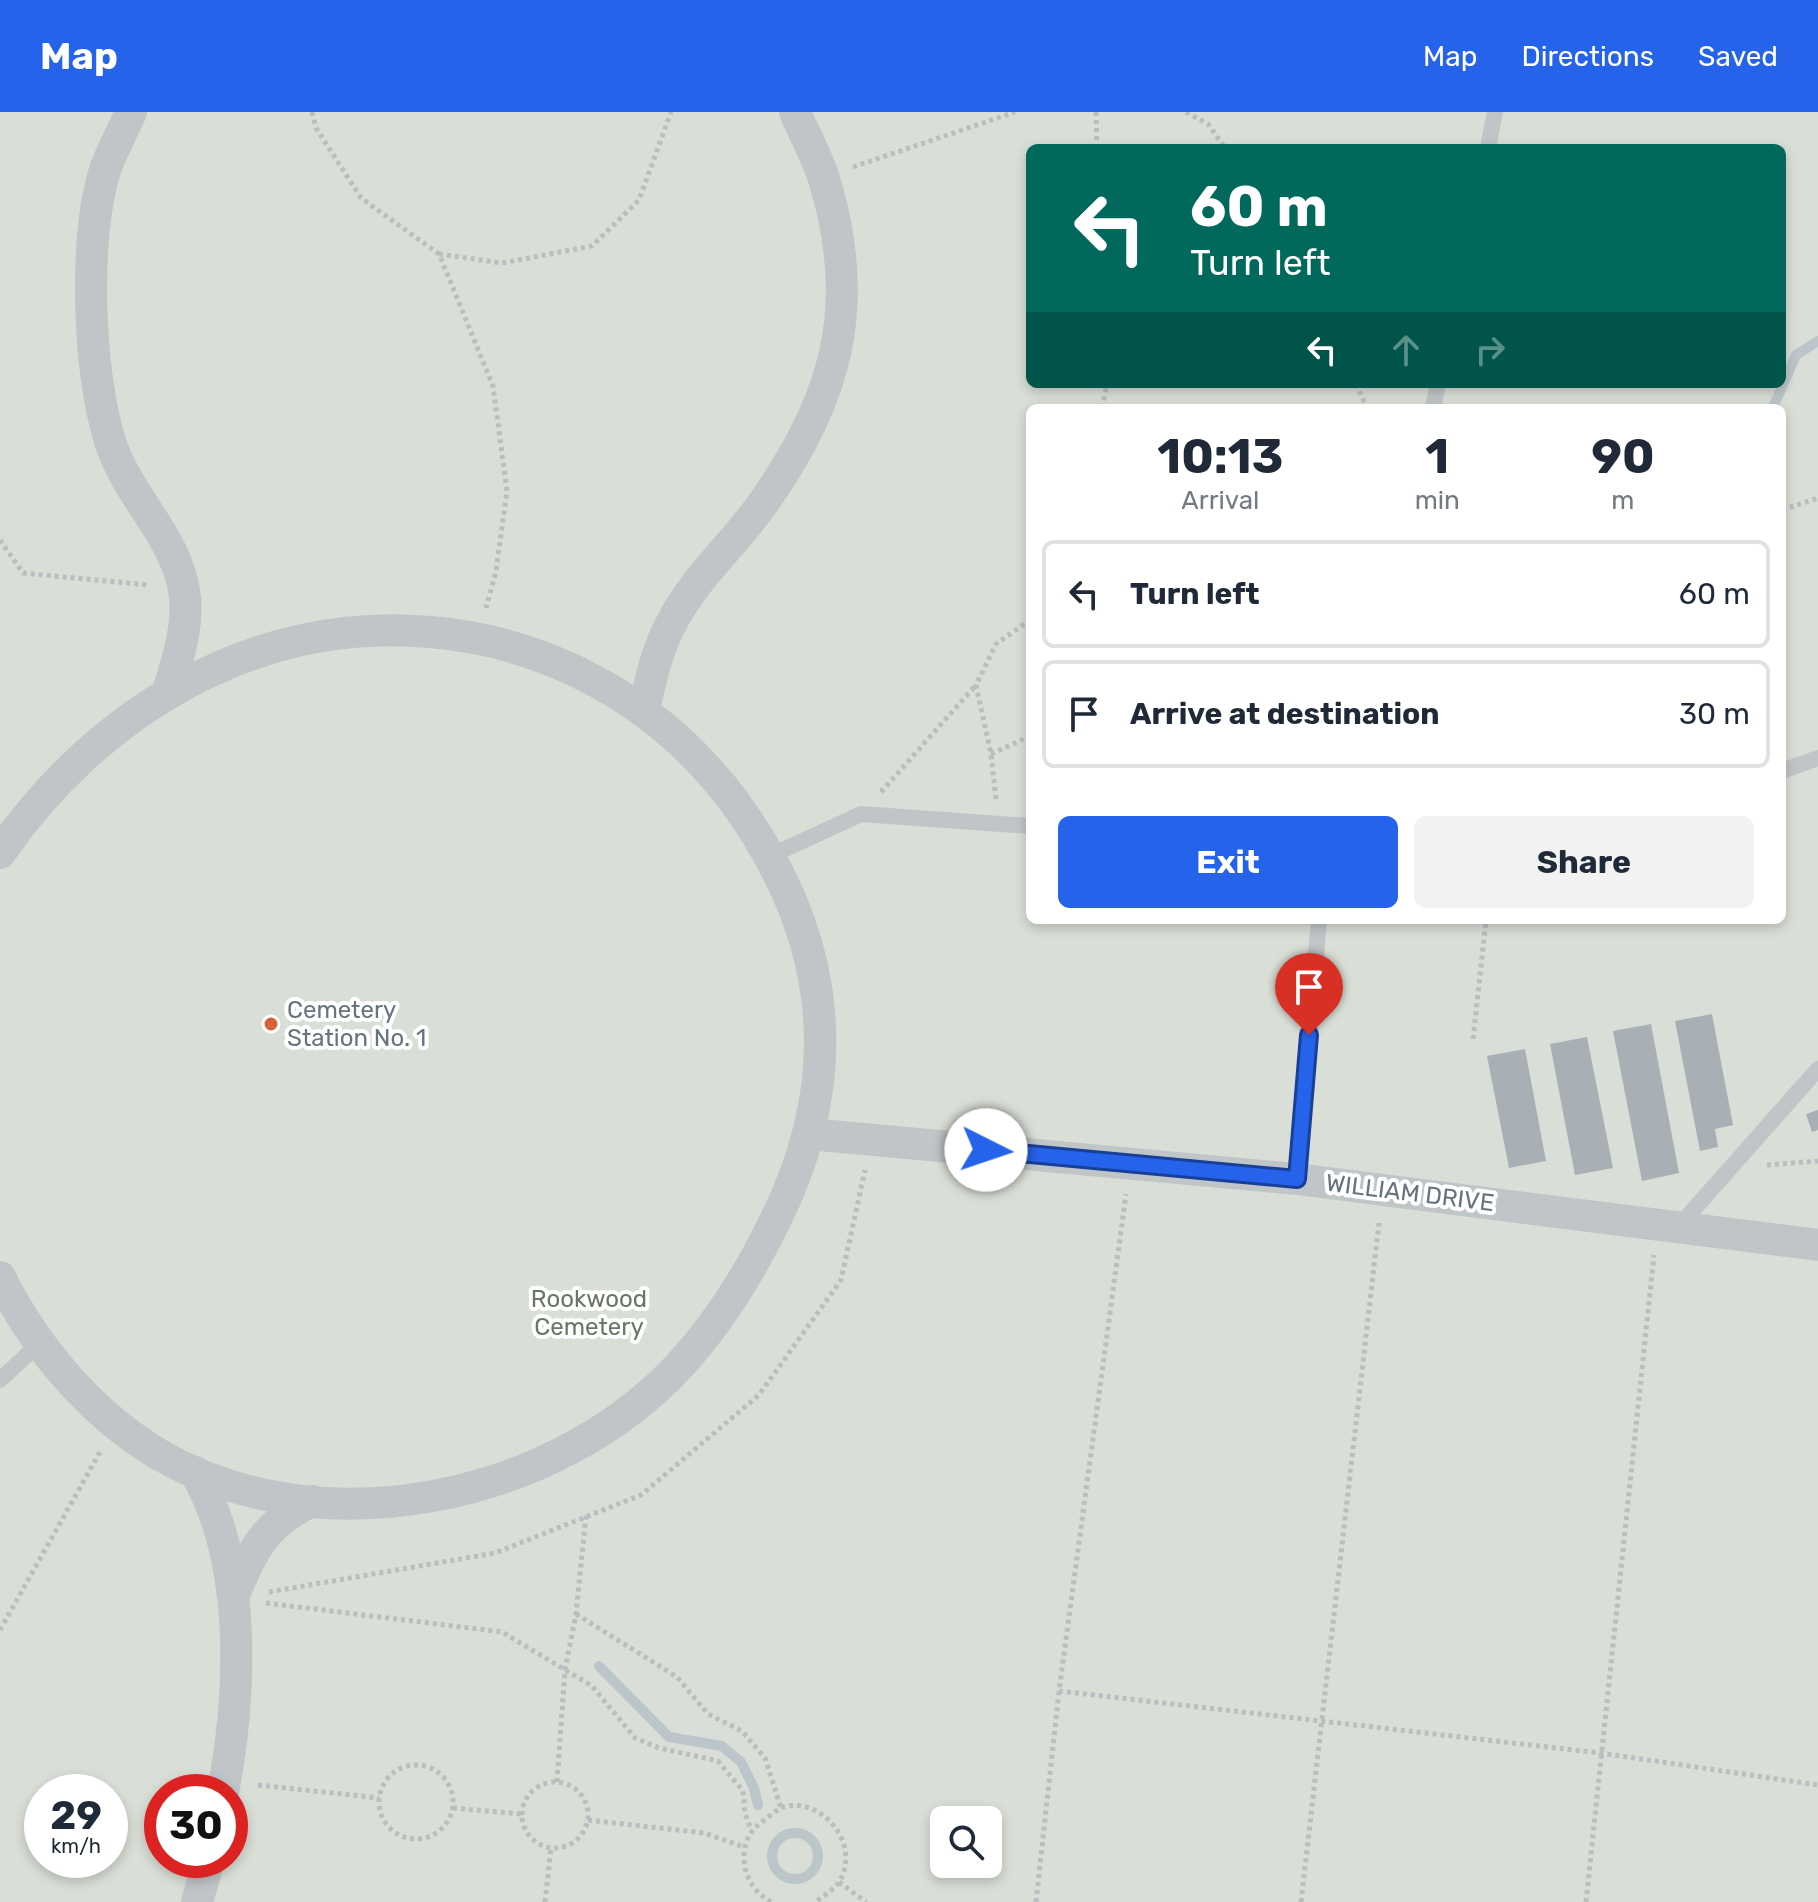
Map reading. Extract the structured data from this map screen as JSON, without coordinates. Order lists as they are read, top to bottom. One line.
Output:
{"streets":{"street":["WILLIAM DRIVE"]},"parks":["Rookwood Cemetery"],"places":["Cemetery Station No. 1"],"page":{"header":"Map","nav":["Map","Directions","Saved"],"turn":["60 m","Turn left"],"eta":["10:13","Arrival","1","min","90","m"],"list":[{"name":"Turn left","value":"60 m"},{"name":"Arrive at destination","value":"30 m"}],"buttons":["Exit","Share"],"speed":"29 km/h","limit":"30"}}
